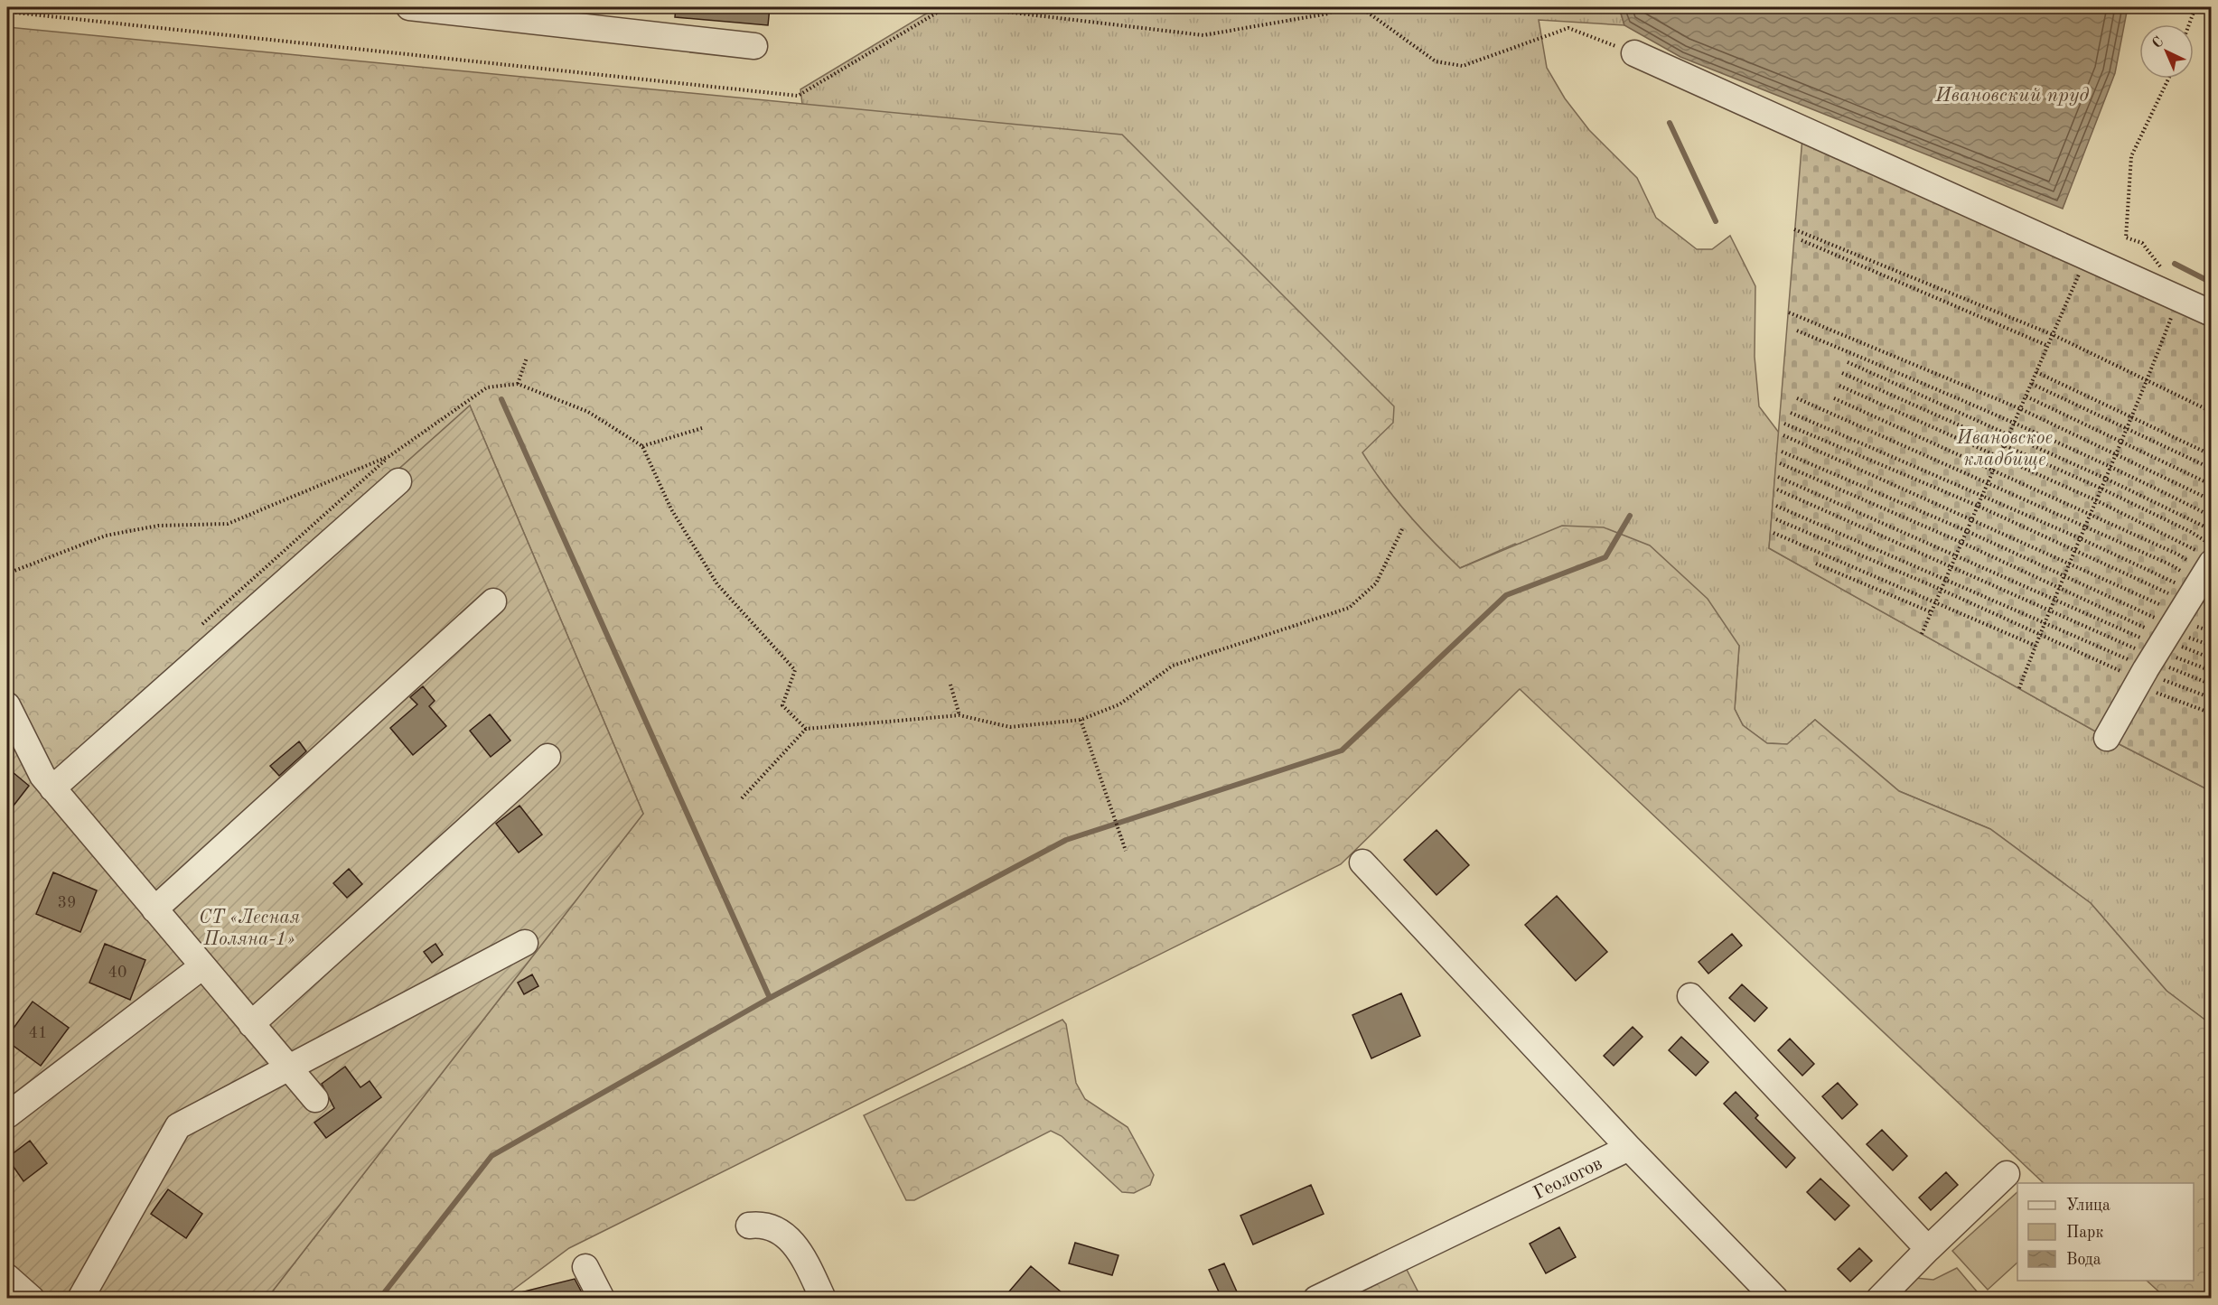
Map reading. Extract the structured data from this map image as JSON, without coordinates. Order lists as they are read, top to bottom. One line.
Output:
{"streets":{"street":["Геологов"]},"water":["Ивановский пруд"],"parks":["Ивановское кладбище","СТ «Лесная Поляна-1»"],"house_numbers":["39","40","41"],"legend":["Улица","Парк","Вода"],"north":"top left"}
